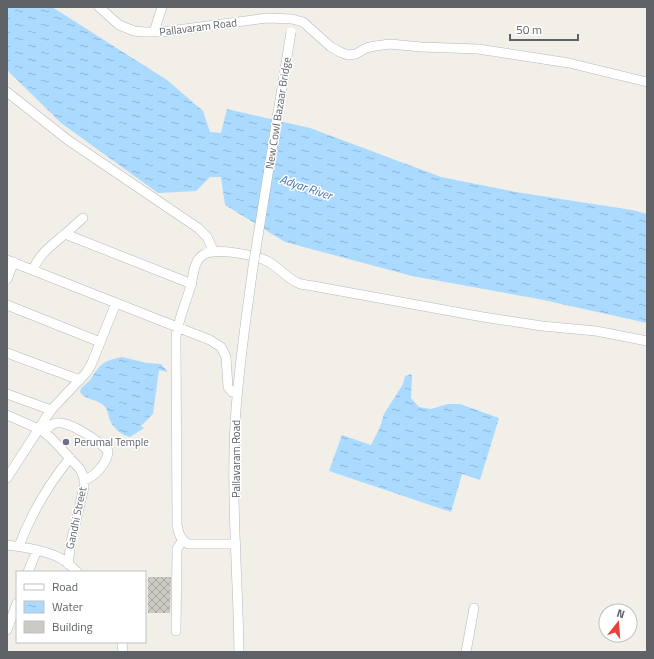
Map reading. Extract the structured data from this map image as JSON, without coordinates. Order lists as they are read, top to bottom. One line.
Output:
{"streets":{"street":["Pallavaram Road","New Cowl Bazaar Bridge","Gandhi Street"]},"crossings":[["Pallavaram Road","New Cowl Bazaar Bridge"]],"water":["Adyar River"],"places":["Perumal Temple"],"legend":["Road","Water","Building"],"scale_bar":"50 m","north":"top"}
